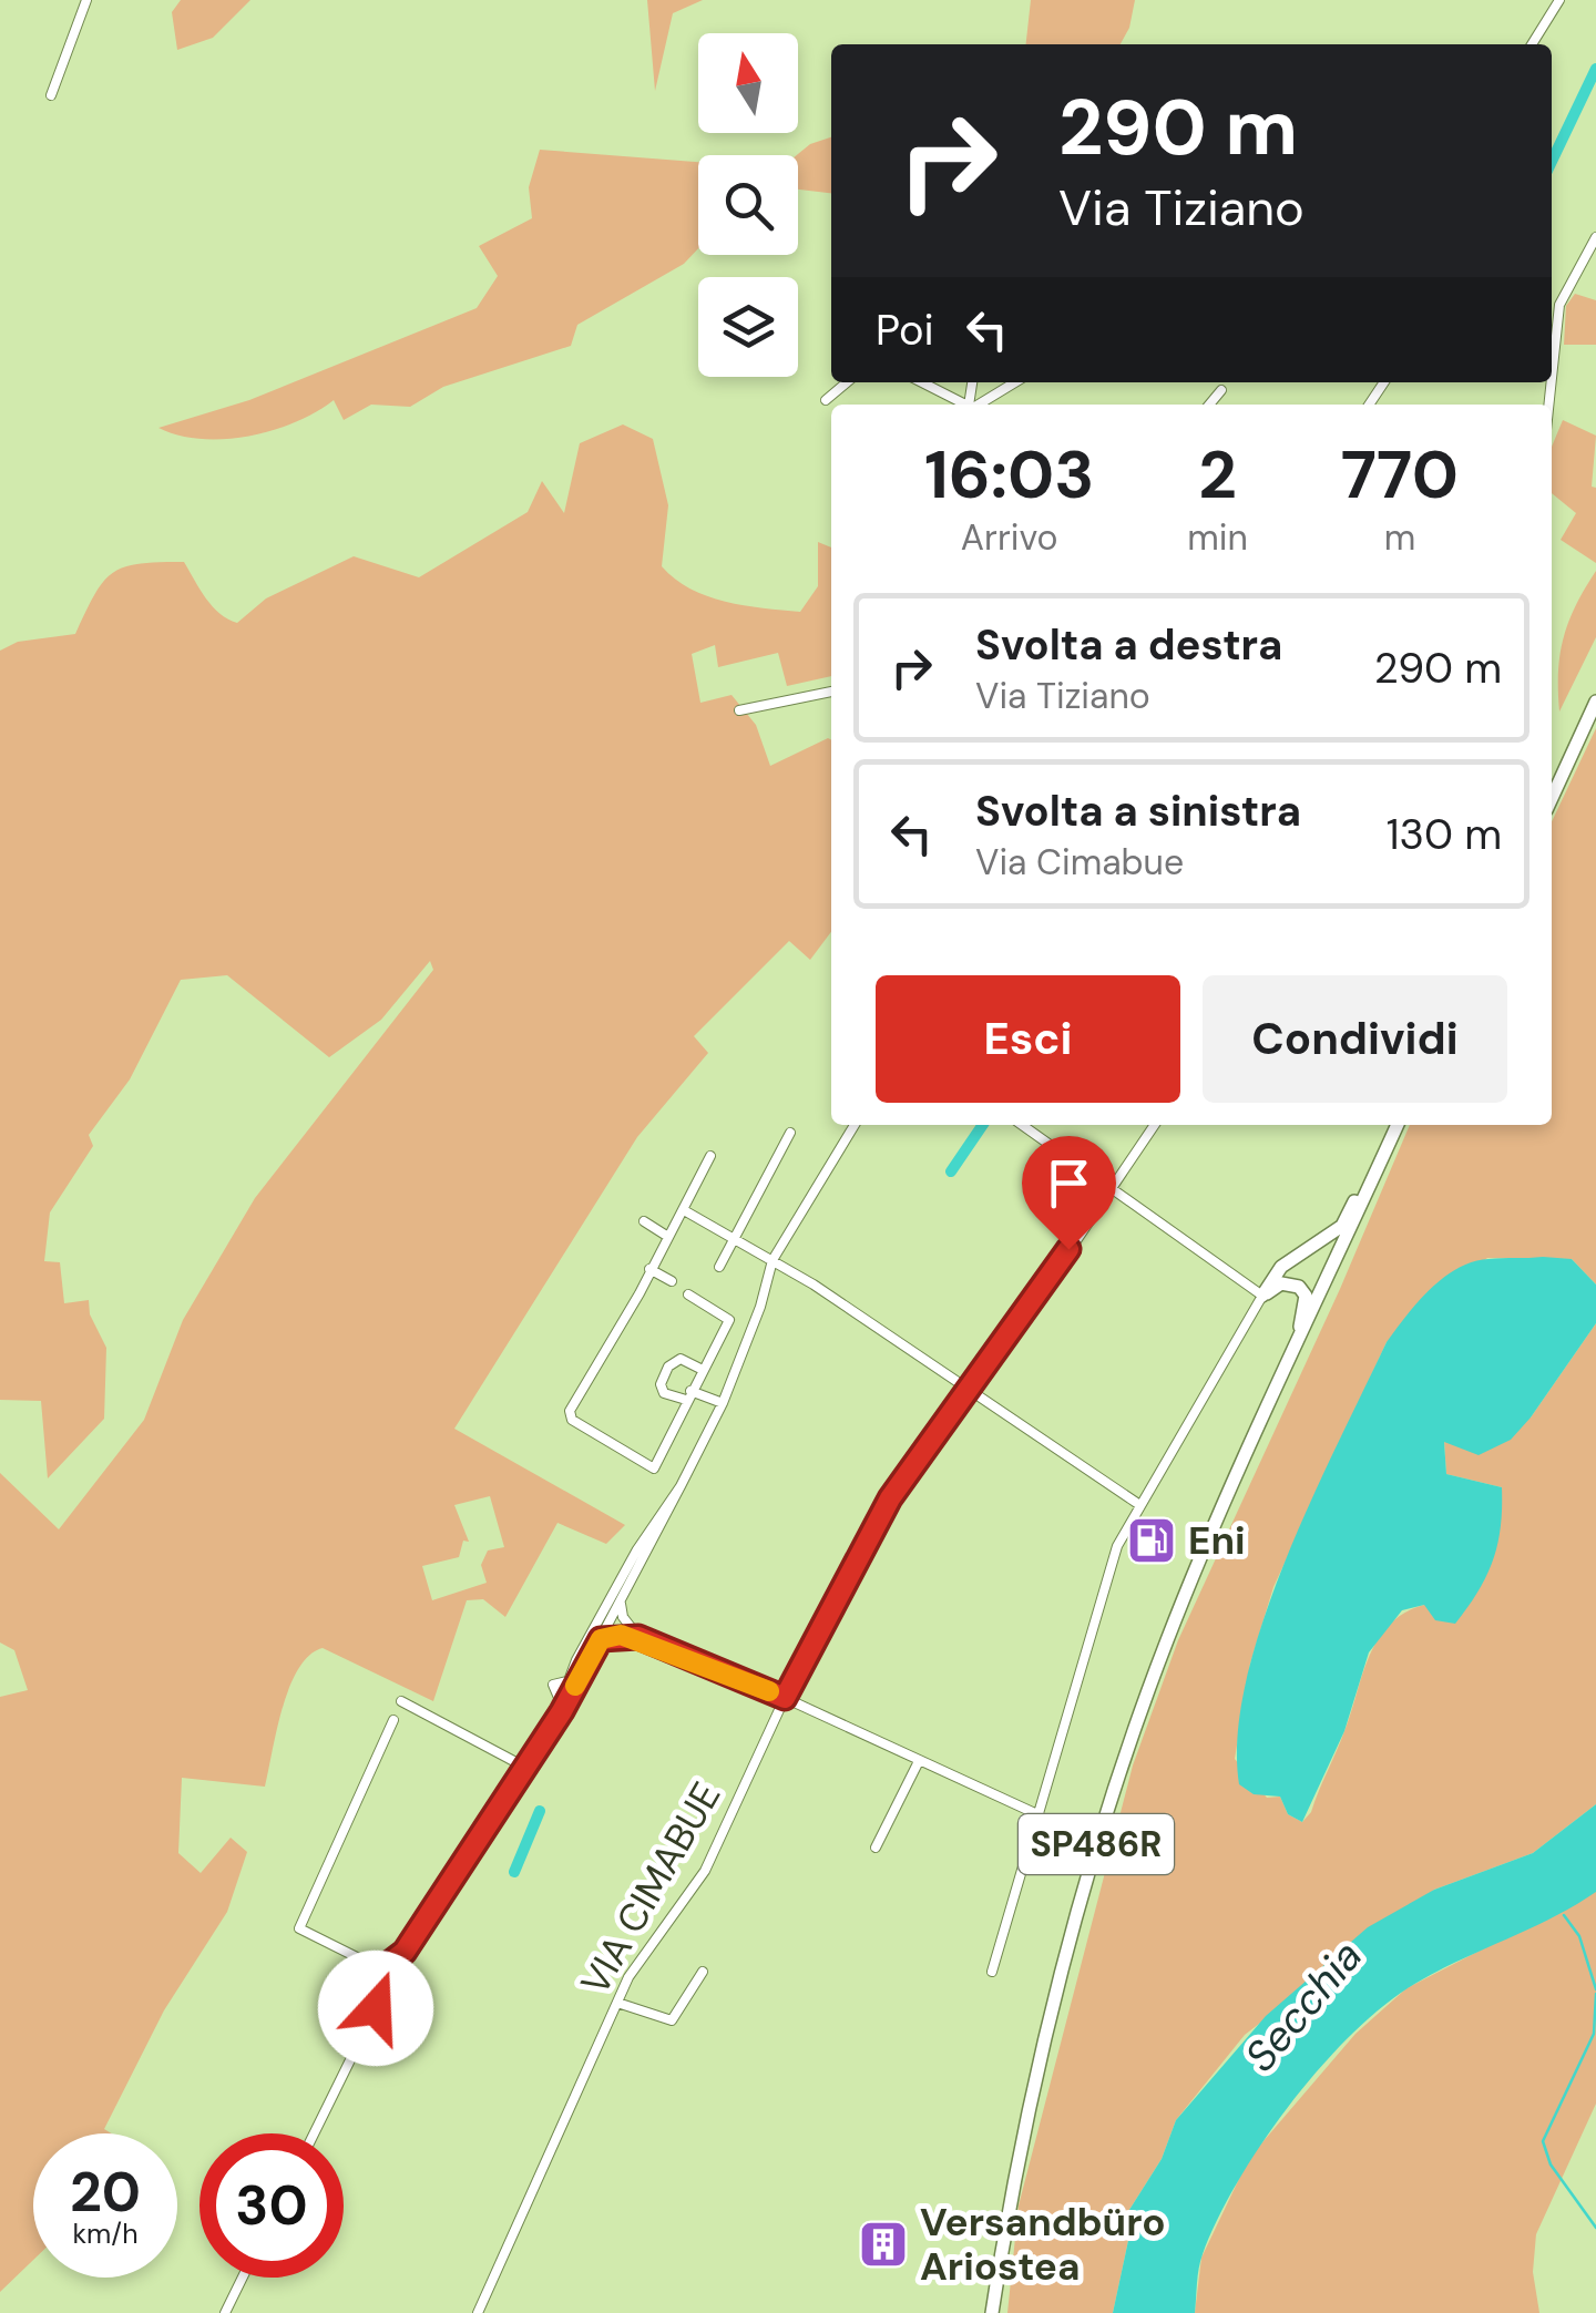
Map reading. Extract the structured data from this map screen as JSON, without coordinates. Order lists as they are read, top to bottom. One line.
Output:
{"streets":{"main road":["SP486R"],"street":["VIA CIMABUE"]},"water":["Secchia"],"places":{"fuel station":["Eni"],"building":["Versandbüro Ariostea"]},"north":"top","page":{"turn":["290 m","Via Tiziano"],"then":"Poi","eta":["16:03","Arrivo","2","min","770","m"],"list":[{"name":"Svolta a destra","note":"Via Tiziano","value":"290 m"},{"name":"Svolta a sinistra","note":"Via Cimabue","value":"130 m"}],"buttons":["Esci","Condividi"],"speed":"20 km/h","limit":"30"}}
